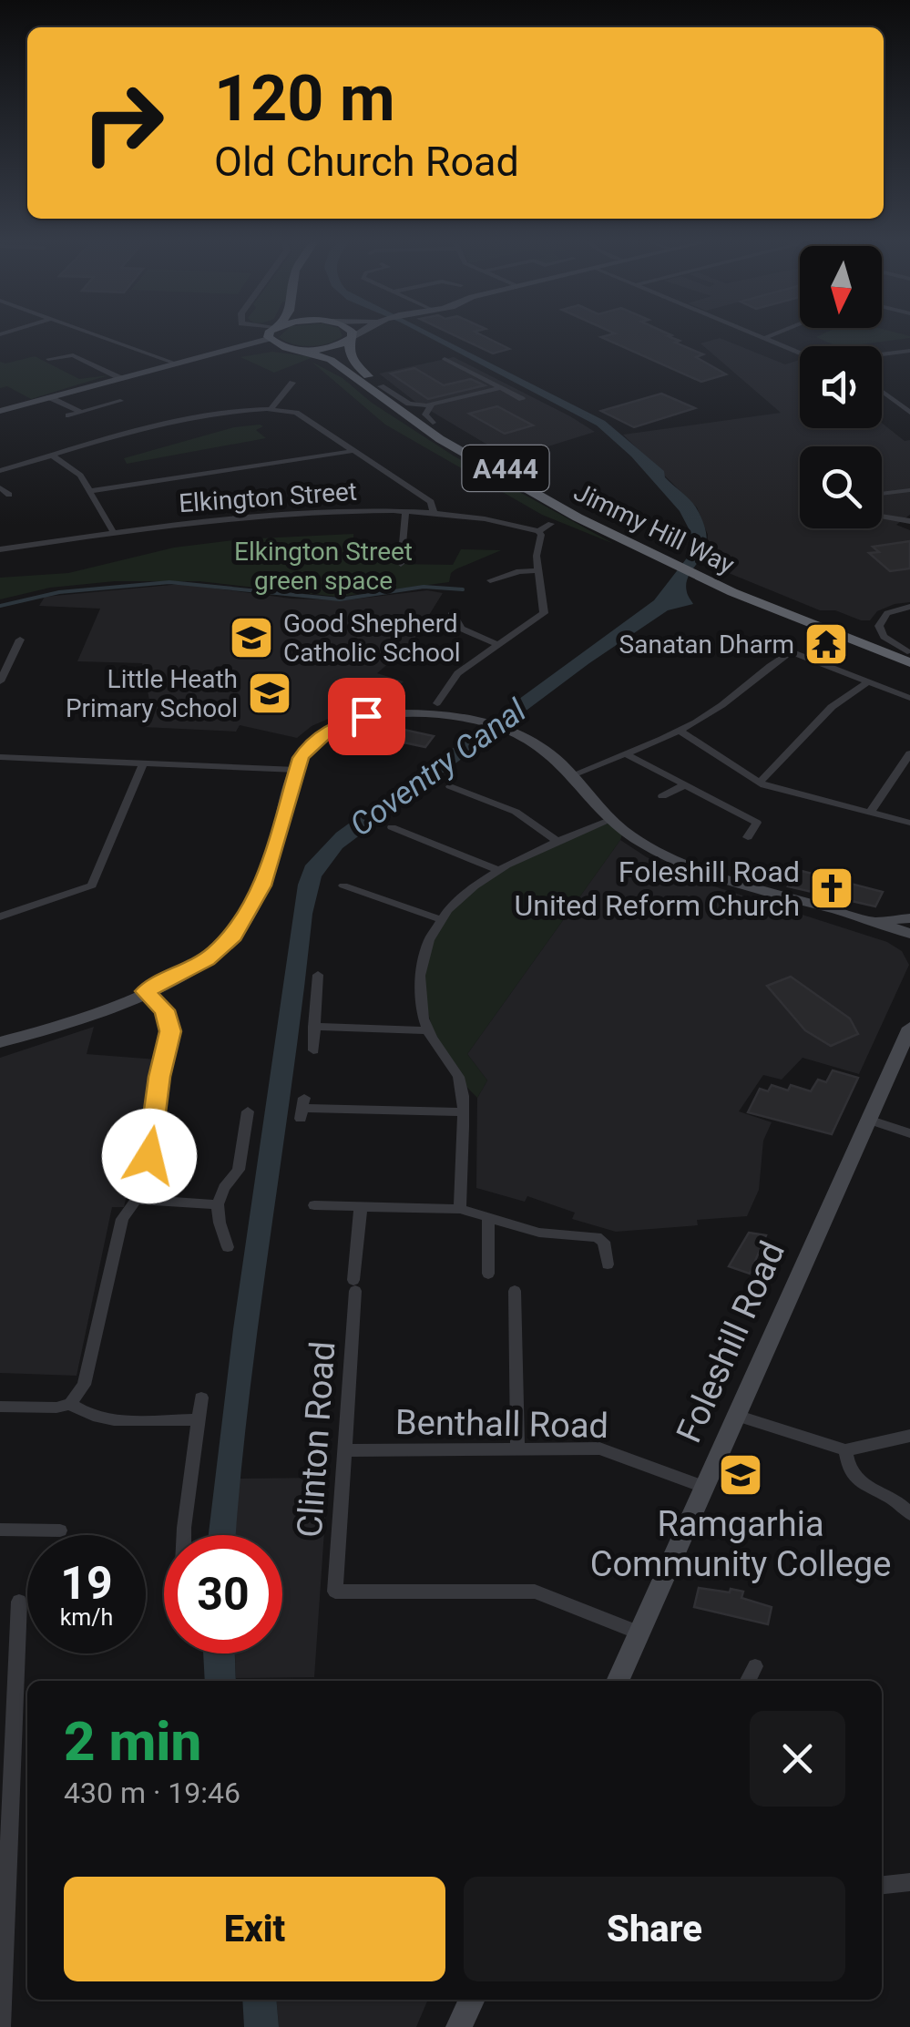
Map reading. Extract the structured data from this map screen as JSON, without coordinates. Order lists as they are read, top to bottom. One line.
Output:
{"streets":{"highway":["A444","Jimmy Hill Way"],"main road":["Foleshill Road"],"street":["Elkington Street","Benthall Road","Clinton Road"]},"crossings":[["Foleshill Road","Benthall Road"],["Foleshill Road","Clinton Road"],["Benthall Road","Clinton Road"]],"water":["Coventry Canal"],"parks":["Elkington Street green space"],"places":{"school or university":["Good Shepherd Catholic School","Little Heath Primary School","Ramgarhia Community College"],"temple":["Sanatan Dharm"],"church":["Foleshill Road United Reform Church"]},"north":"bottom","page":{"turn":["120 m","Old Church Road"],"speed":"19 km/h","limit":"30","heading":["2 min","430 m · 19:46"],"buttons":["Exit","Share"]}}
